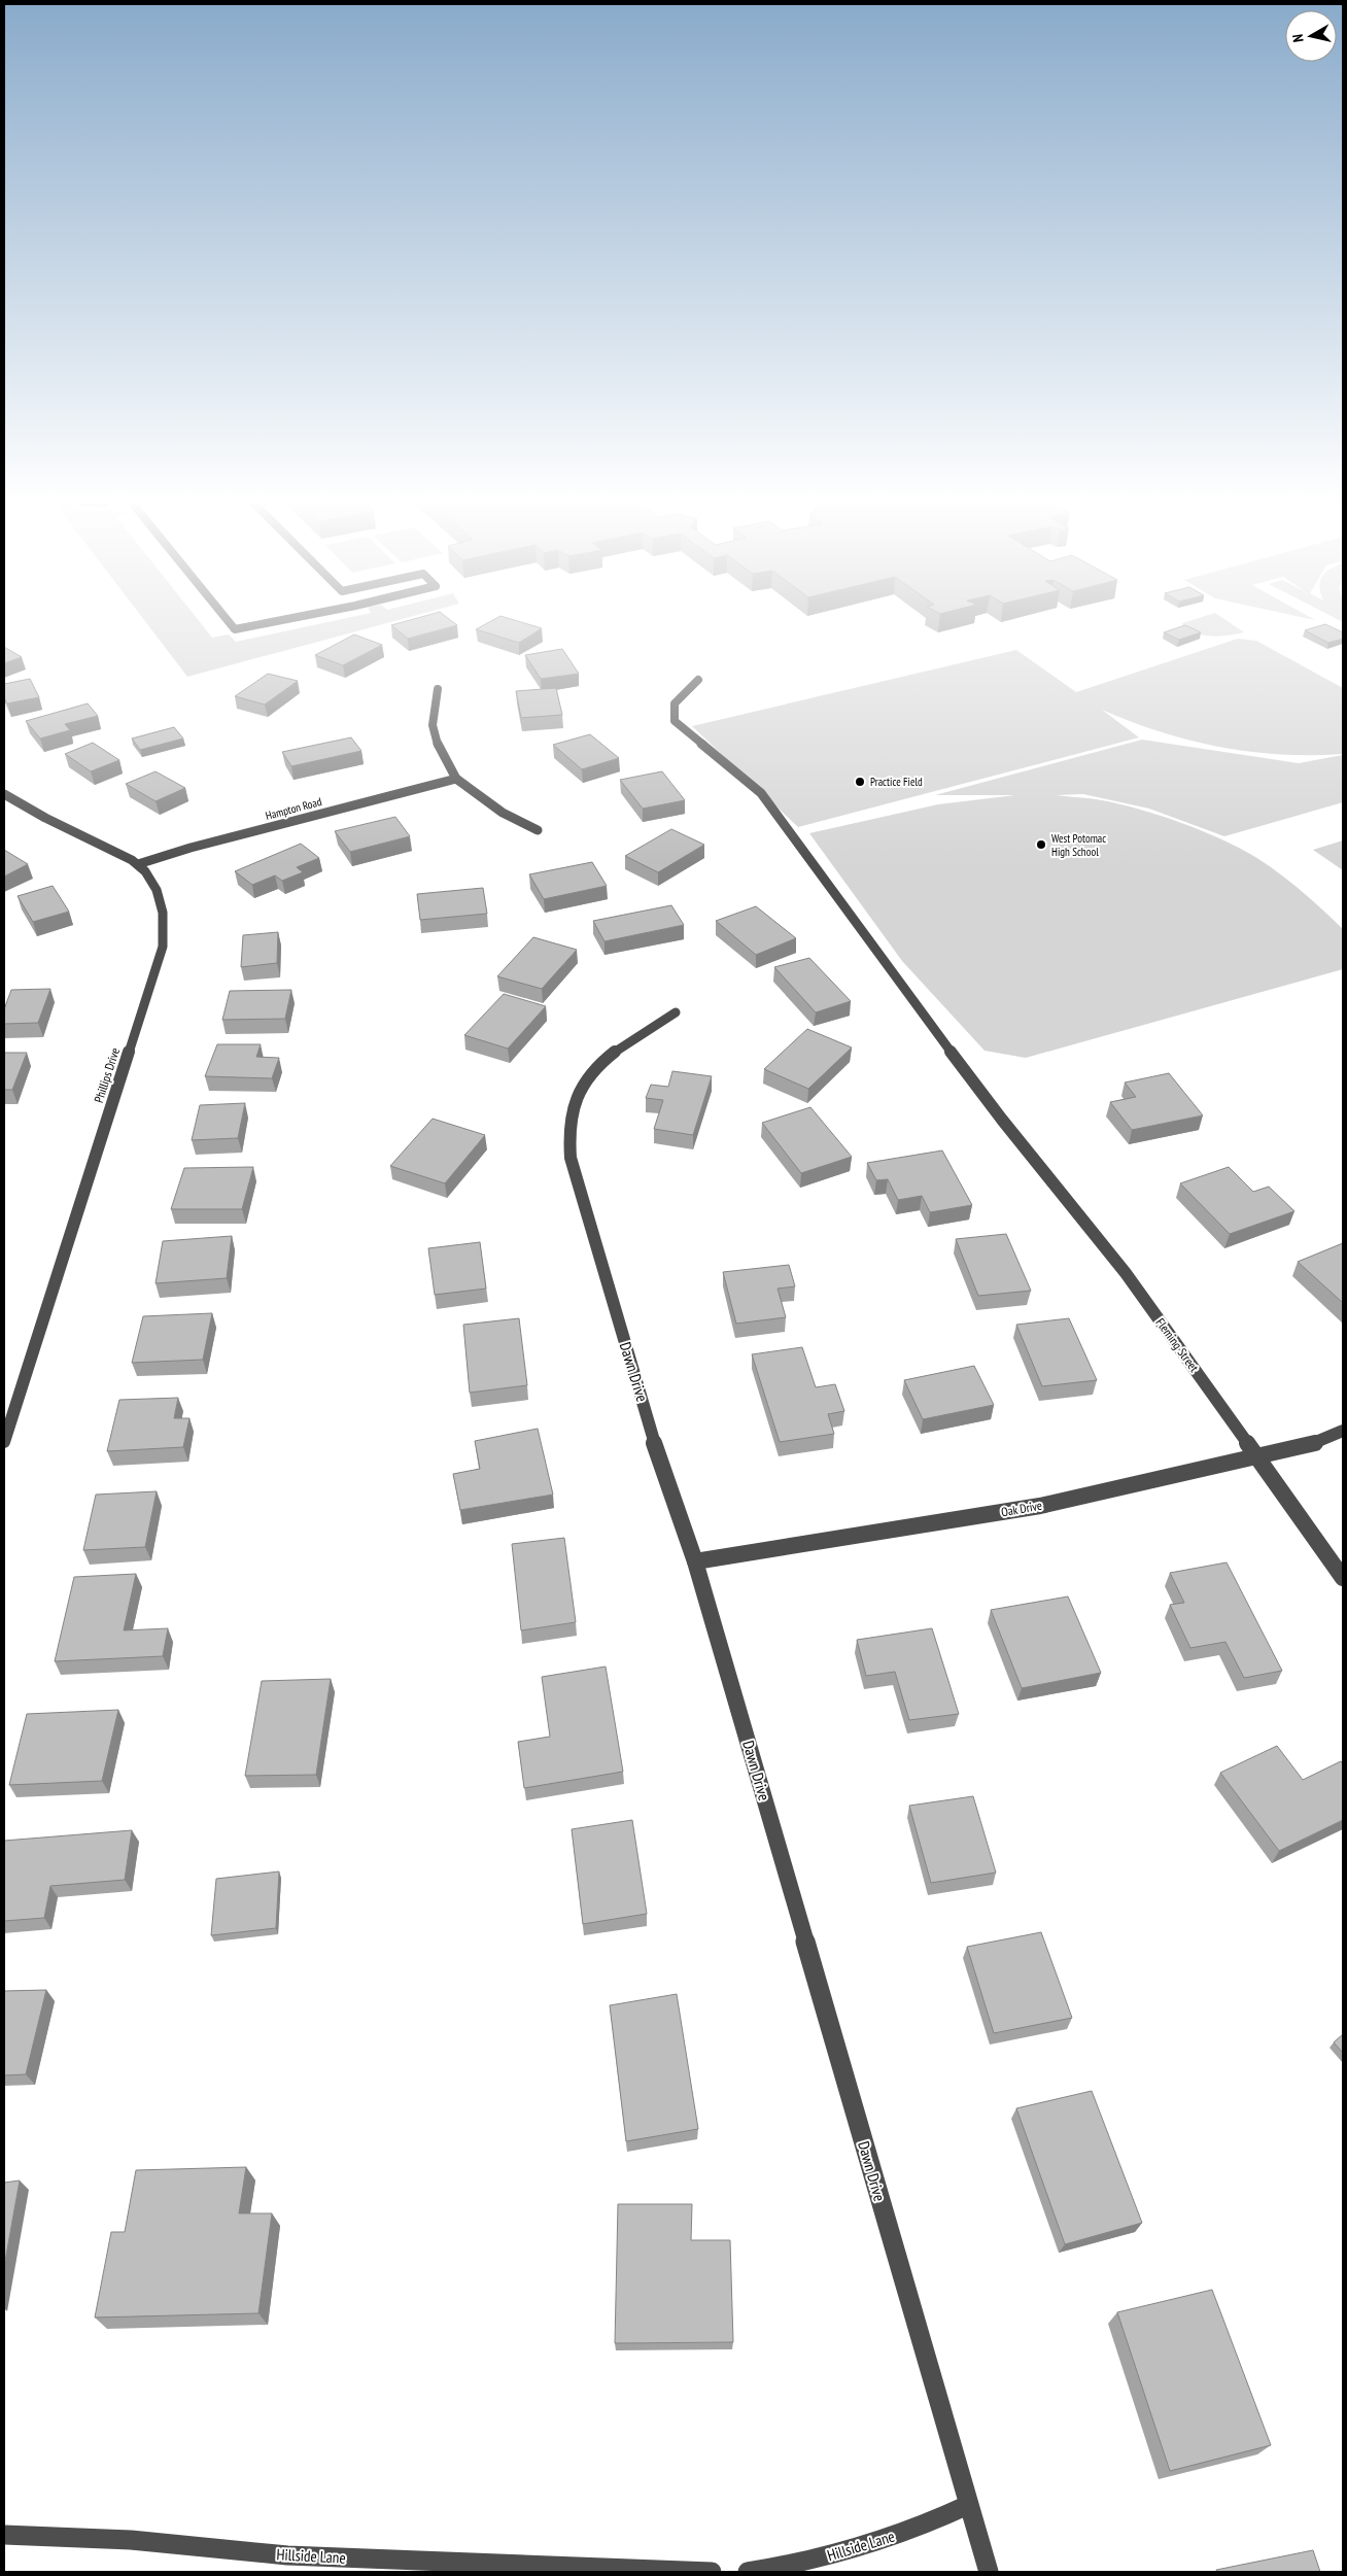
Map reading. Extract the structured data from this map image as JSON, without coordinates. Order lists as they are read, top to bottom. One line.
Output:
{"streets":{"street":["Hampton Road","Phillips Drive","Fleming Street","Dawn Drive","Oak Drive","Hillside Lane"]},"crossings":[["Hampton Road","Phillips Drive"],["Fleming Street","Oak Drive"],["Dawn Drive","Oak Drive"],["Dawn Drive","Hillside Lane"]],"places":["Practice Field","West Potomac High School"],"north":"left"}
